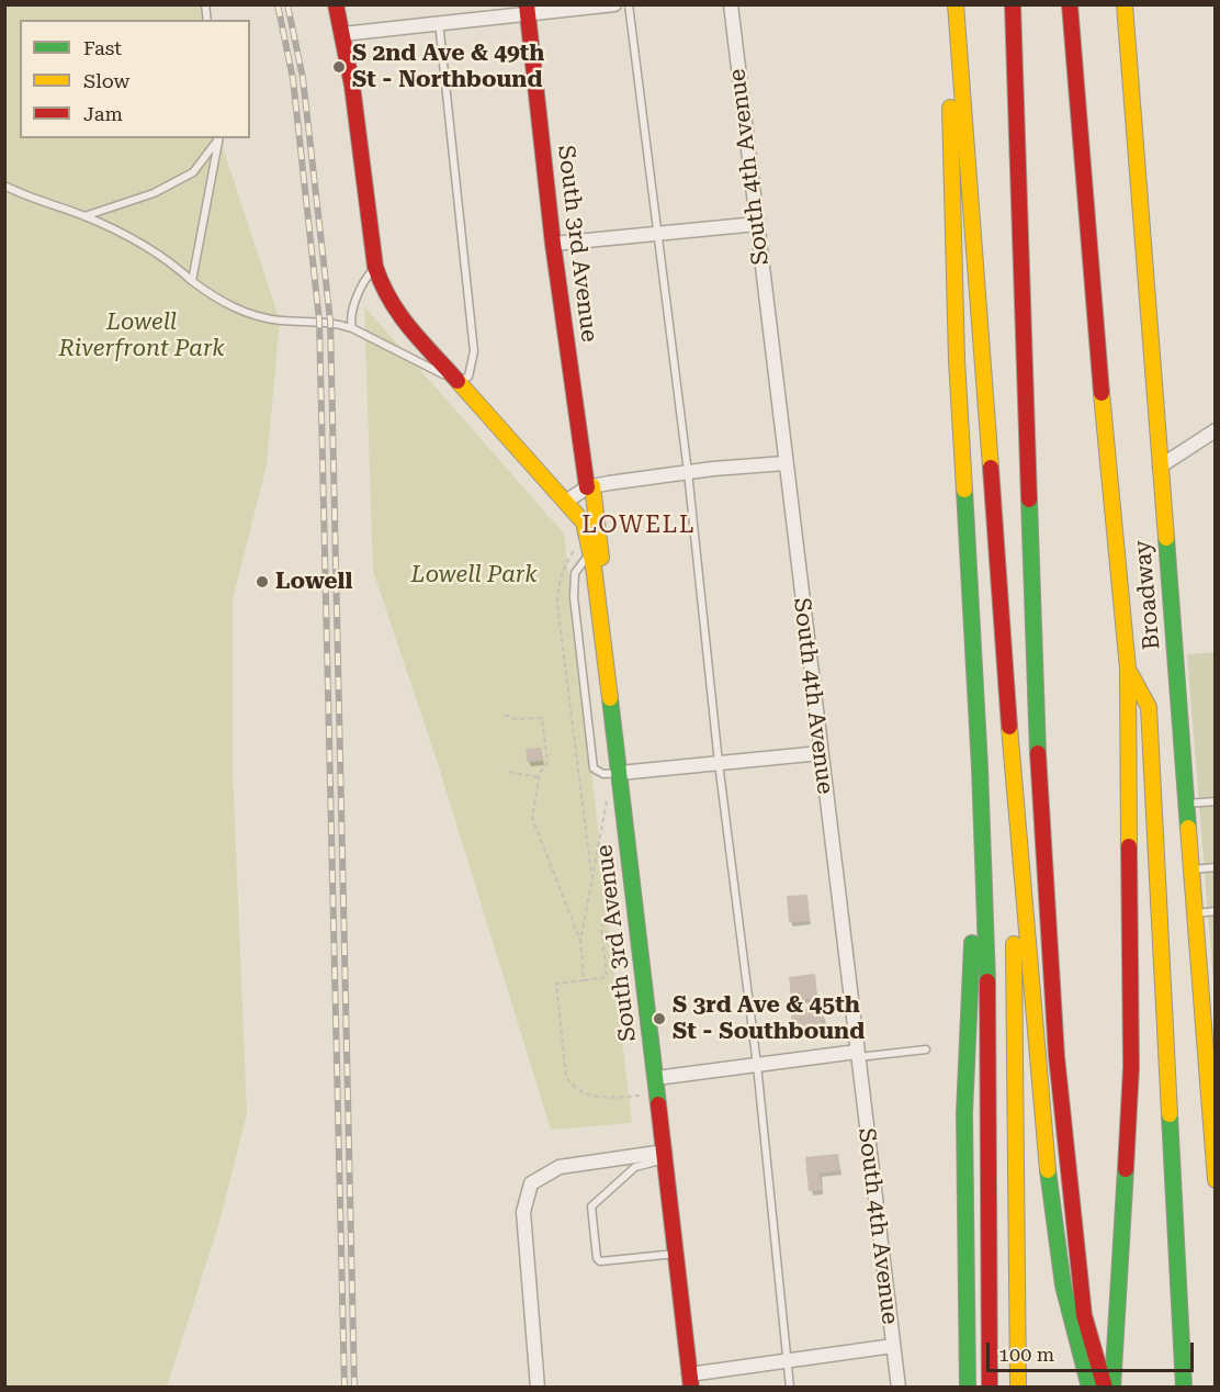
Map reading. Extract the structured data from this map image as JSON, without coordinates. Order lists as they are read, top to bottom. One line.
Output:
{"streets":{"main road":["South 3rd Avenue","Broadway"],"street":["South 4th Avenue"]},"districts":["LOWELL"],"parks":["Lowell Riverfront Park","Lowell Park"],"places":["S 2nd Ave & 49th St - Northbound","Lowell","S 3rd Ave & 45th St - Southbound"],"legend":["Fast","Slow","Jam"],"scale_bar":"100 m"}
